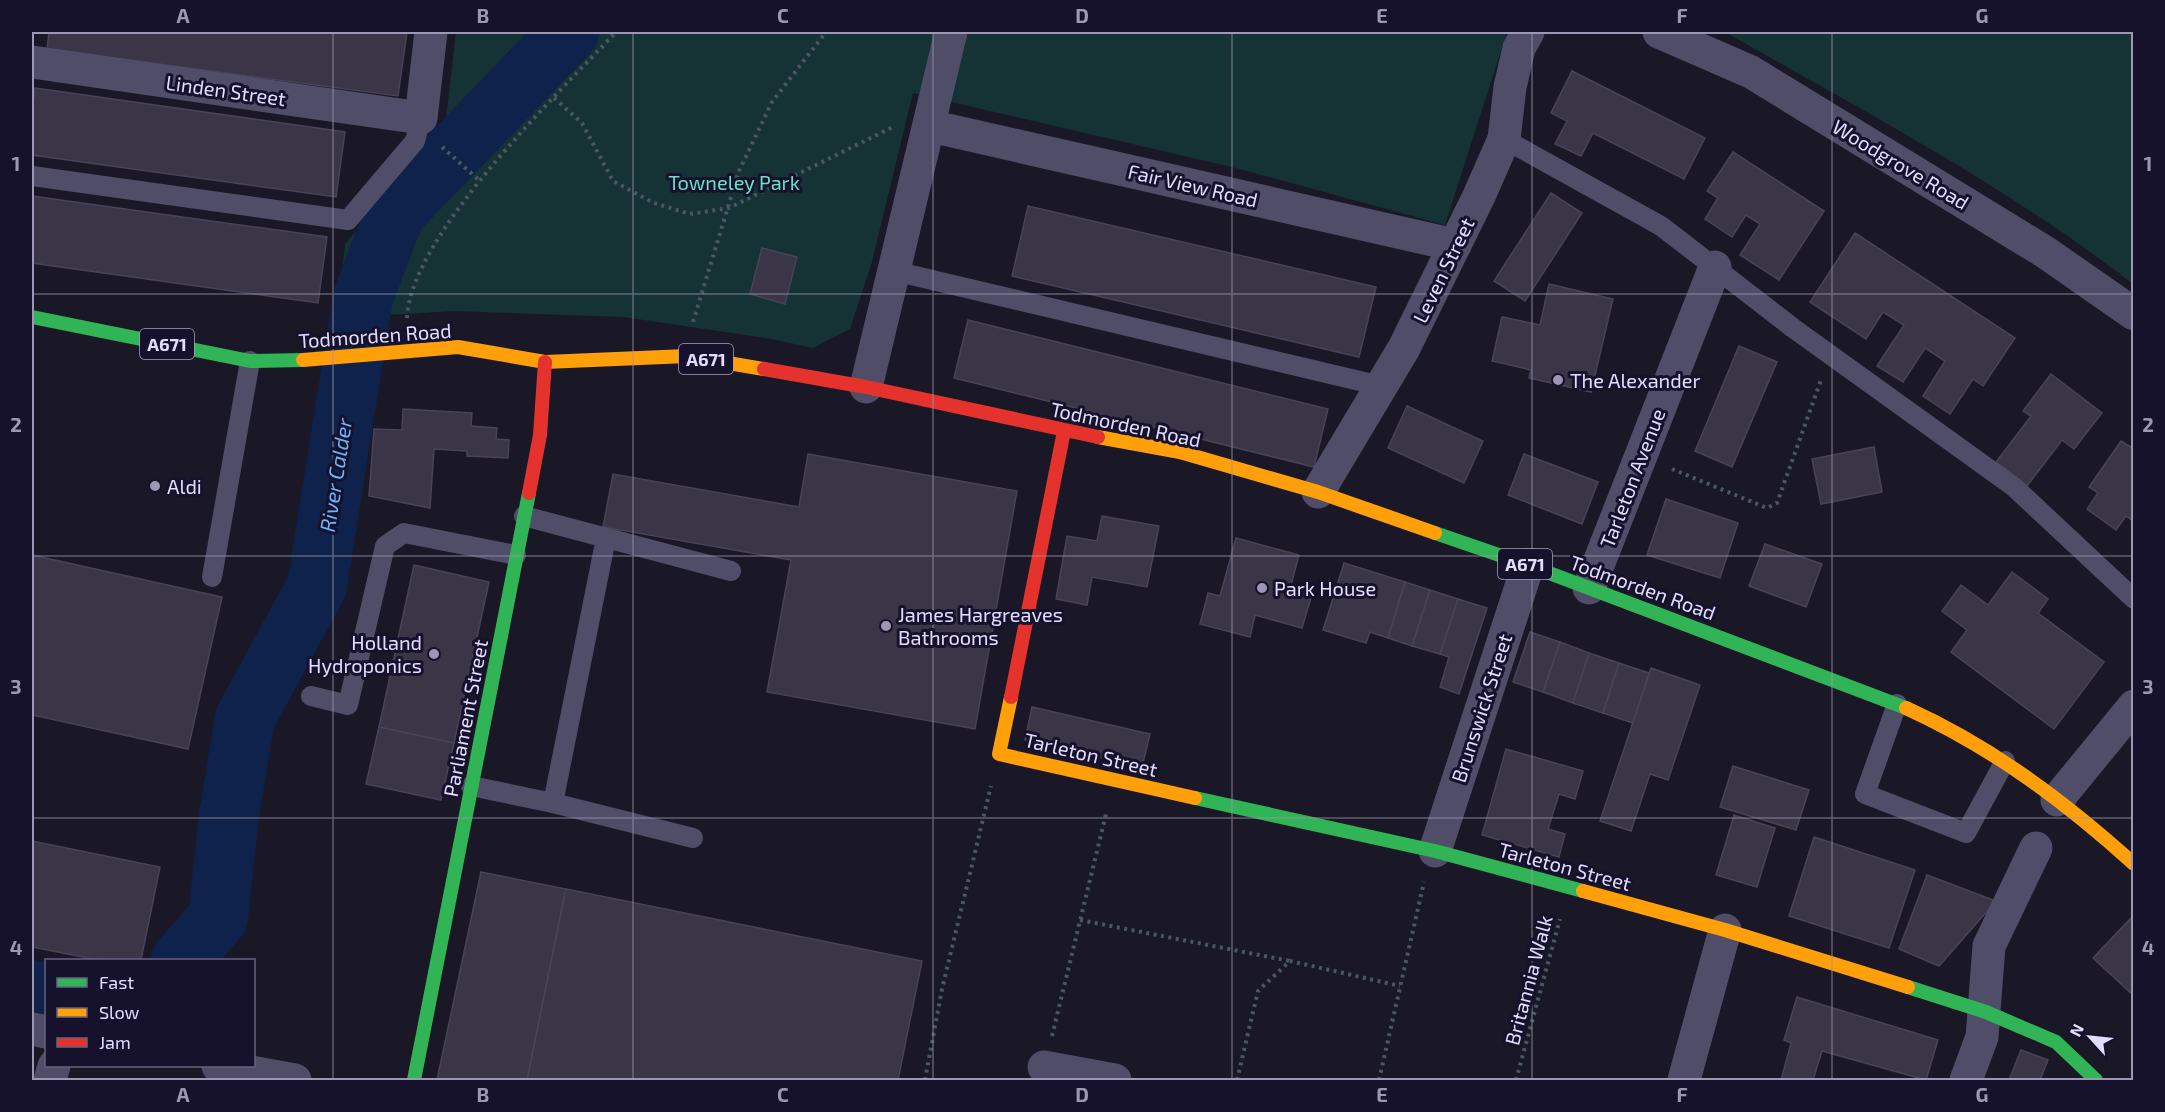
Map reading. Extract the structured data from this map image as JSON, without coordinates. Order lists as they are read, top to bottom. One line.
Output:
{"streets":{"main road":["Todmorden Road","A671","Parliament Street","Tarleton Street"],"street":["Linden Street","Woodgrove Road","Fair View Road","Leven Street","Tarleton Avenue","Brunswick Street"],"path":["Britannia Walk"]},"crossings":[["Fair View Road","Leven Street"],["Leven Street","Todmorden Road"],["Todmorden Road","Tarleton Avenue"],["Todmorden Road","Brunswick Street"],["Todmorden Road","Parliament Street"],["Brunswick Street","Tarleton Street"],["Tarleton Street","Britannia Walk"]],"water":["River Calder"],"parks":["Towneley Park"],"places":["The Alexander","Aldi","Park House","James Hargreaves Bathrooms","Holland Hydroponics"],"legend":["Fast","Slow","Jam"],"north":"top left","grid":{"columns":["A","B","C","D","E","F","G"],"rows":["1","2","3","4"]}}
